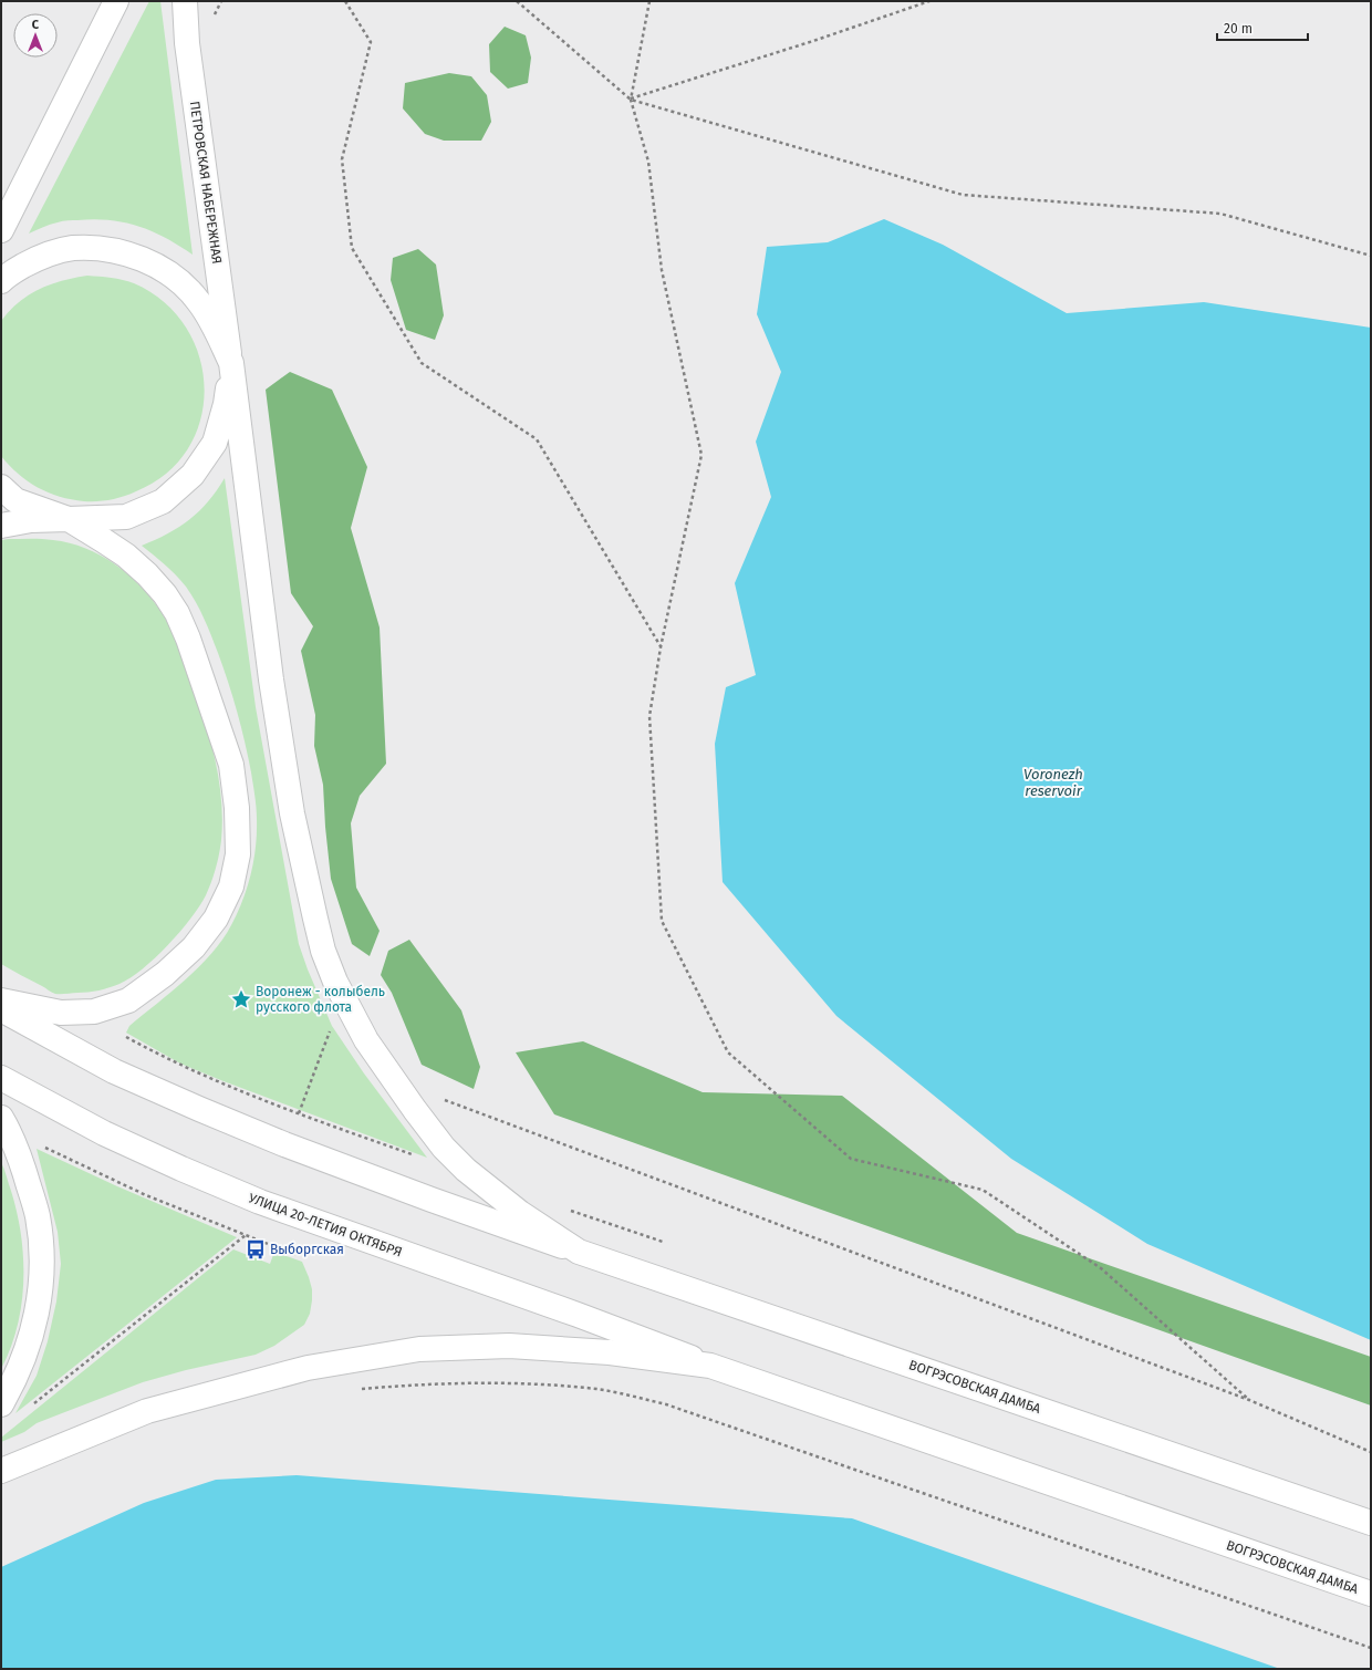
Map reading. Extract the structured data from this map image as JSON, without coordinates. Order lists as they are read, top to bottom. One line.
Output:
{"streets":{"main road":["ПЕТРОВСКАЯ НАБЕРЕЖНАЯ","УЛИЦА 20-ЛЕТИЯ ОКТЯБРЯ","ВОГРЭСОВСКАЯ ДАМБА"]},"crossings":[["УЛИЦА 20-ЛЕТИЯ ОКТЯБРЯ","ВОГРЭСОВСКАЯ ДАМБА"]],"water":["Voronezh reservoir"],"places":{"place":["Воронеж - колыбель русского флота"],"bus stop":["Выборгская"]},"scale_bar":"20 m","north":"top"}
